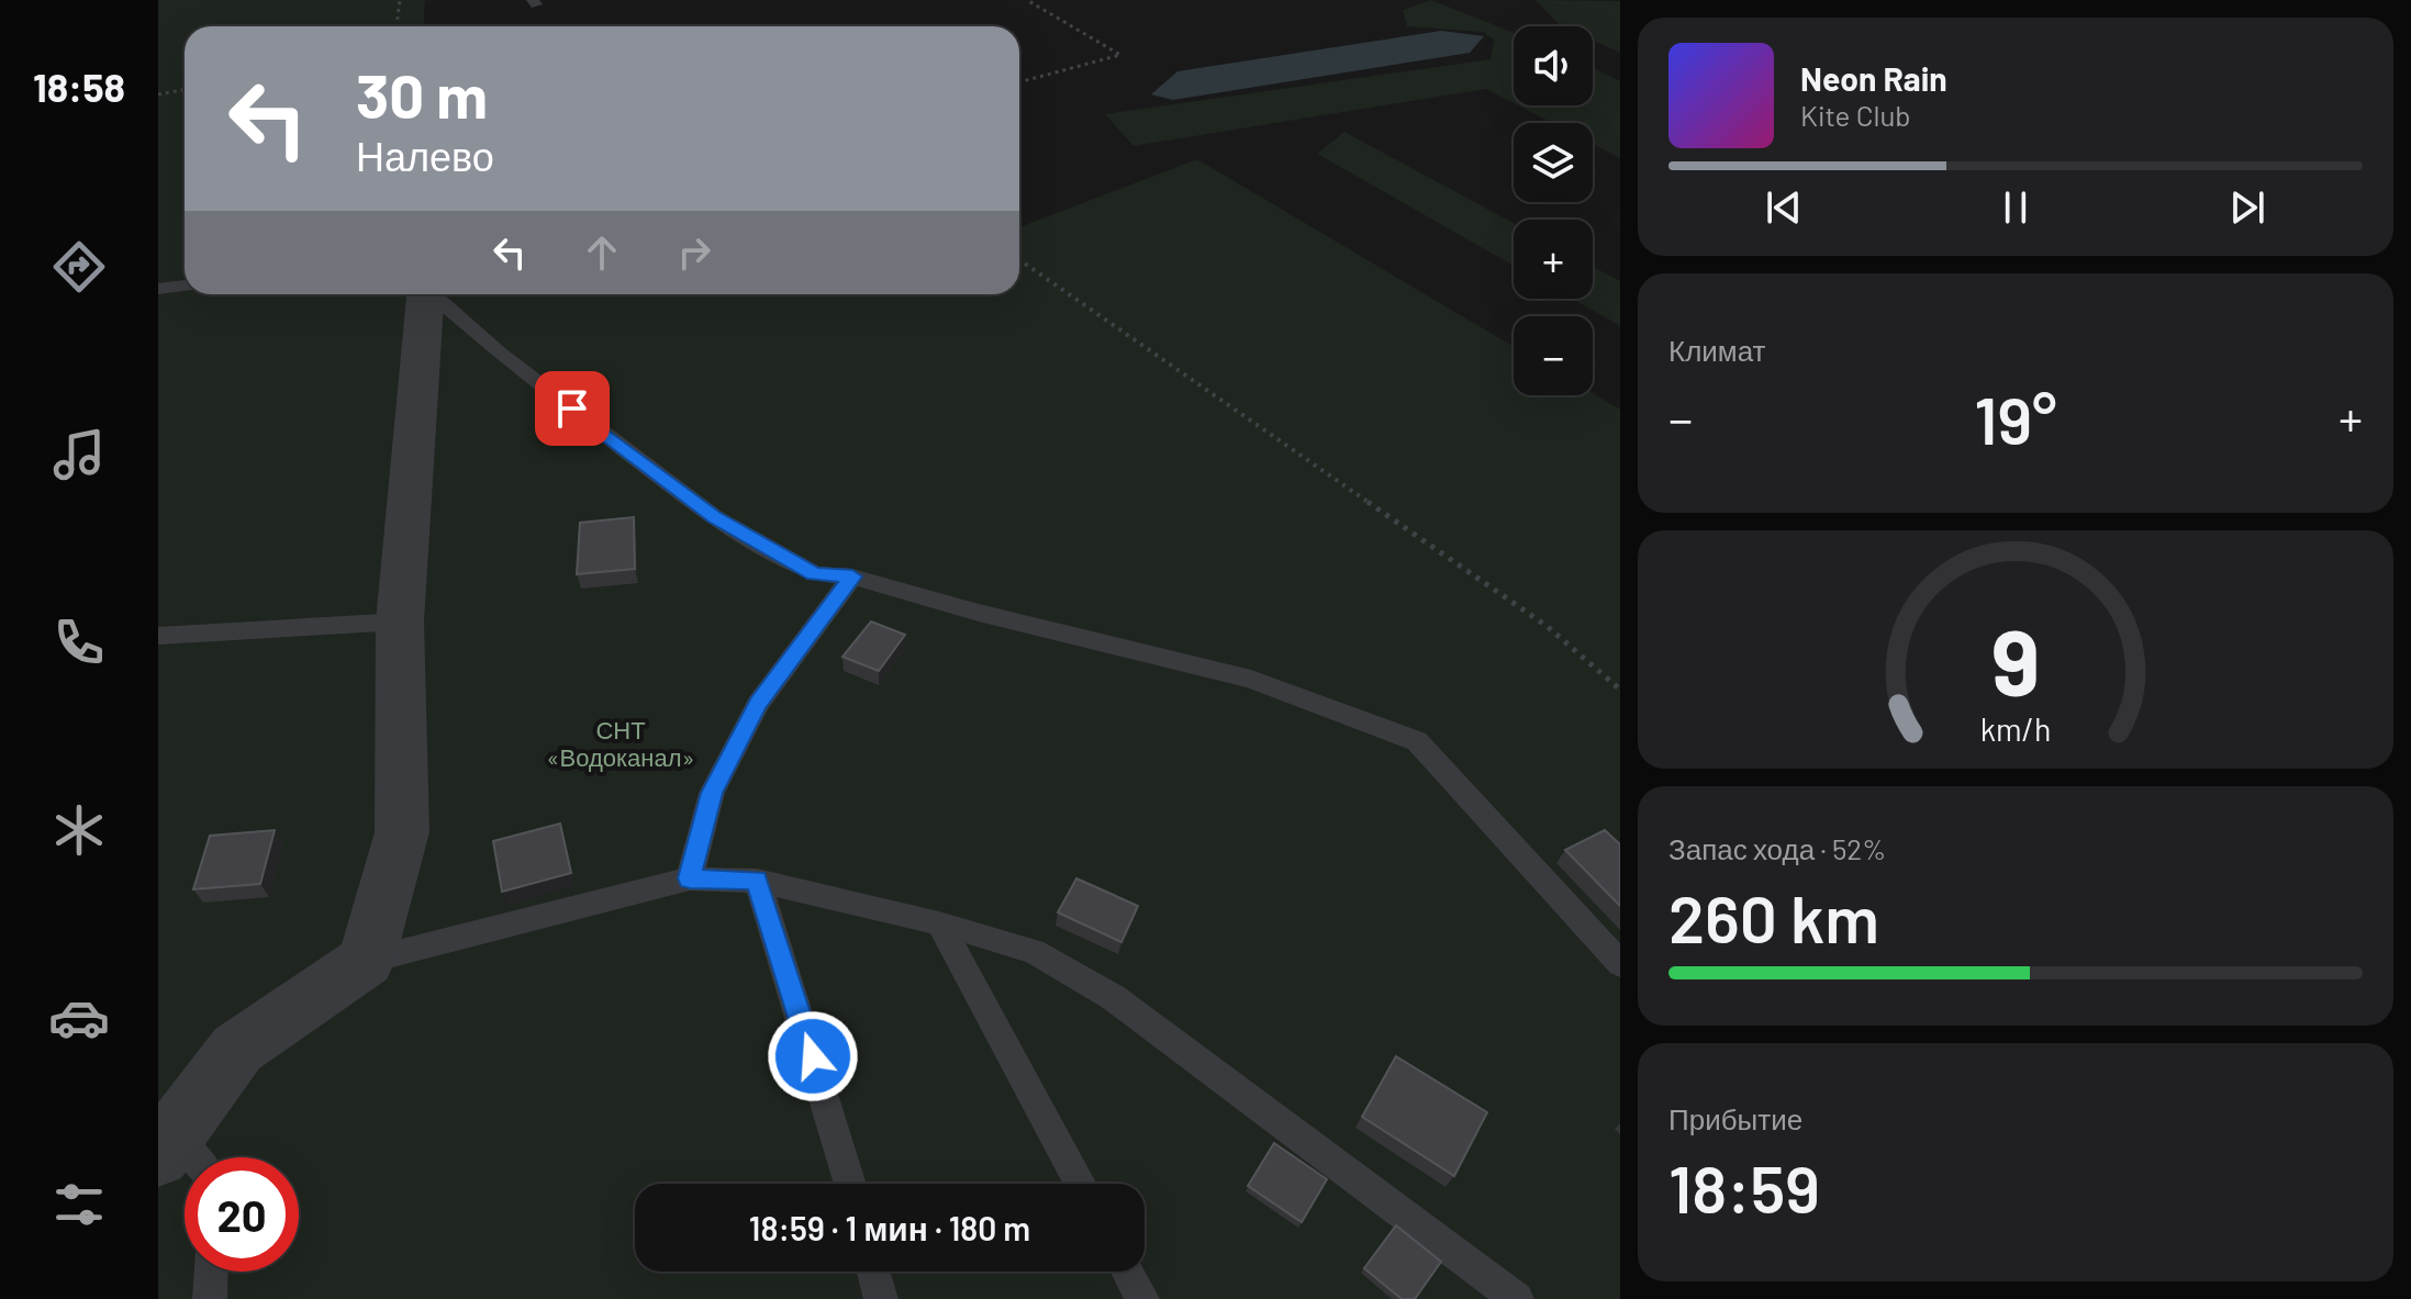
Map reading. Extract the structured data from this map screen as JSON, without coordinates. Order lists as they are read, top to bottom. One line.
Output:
{"parks":["СНТ «Водоканал»"],"page":{"tabs":"18:58","map_buttons":["+","−"],"turn":["30 m","Налево"],"song":["Neon Rain","Kite Club"],"tile":["Климат",["Запас хода · 52%","260 km"],["Прибытие","18:59"]],"heat":["−","19°","+"],"limit":"20","trip":"18:59 · 1 мин · 180 m","gauge":["9","km/h"]}}
